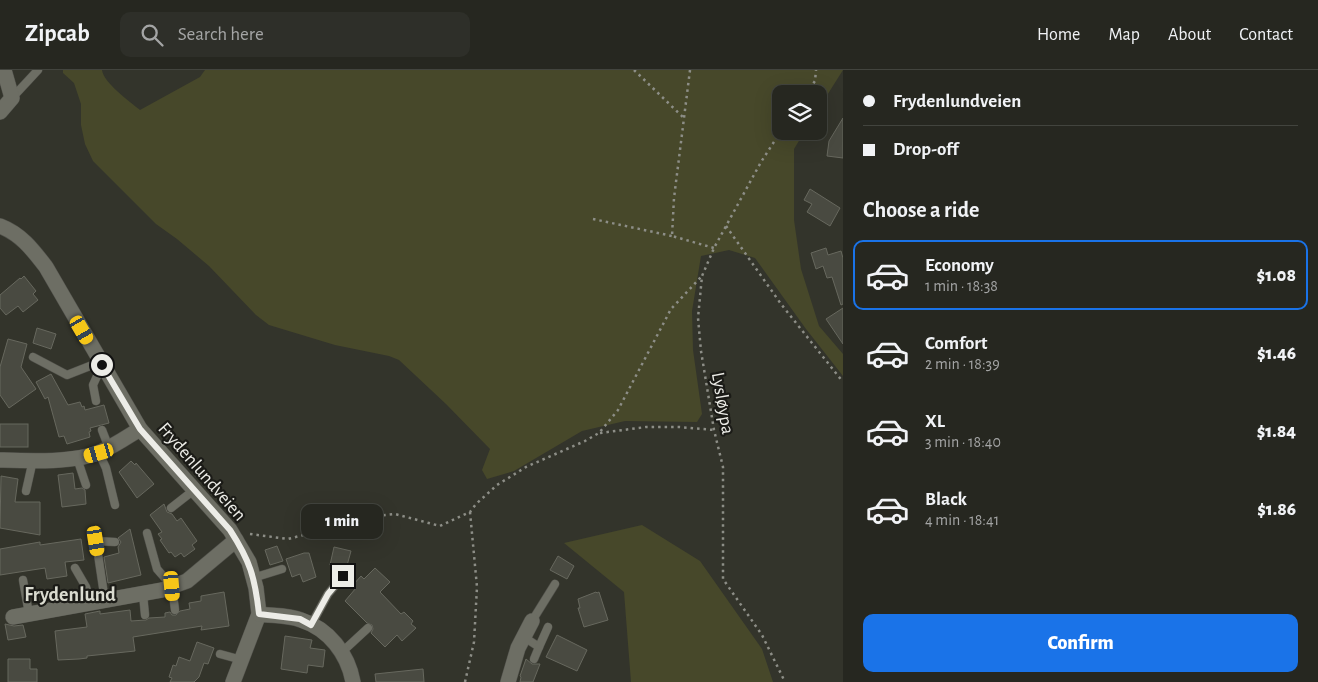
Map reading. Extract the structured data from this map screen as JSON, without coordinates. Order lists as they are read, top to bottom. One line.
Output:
{"streets":{"street":["Frydenlundveien"],"path":["Lysløypa"]},"districts":["Frydenlund"],"page":{"header":"Zipcab","search":"Search here","nav":["Home","Map","About","Contact"],"banner":["Frydenlundveien","Drop-off"],"heading":"Choose a ride","list":[{"name":"Economy","note":"1 min · 18:38","value":"$1.08"},{"name":"Comfort","note":"2 min · 18:39","value":"$1.46"},{"name":"XL","note":"3 min · 18:40","value":"$1.84"},{"name":"Black","note":"4 min · 18:41","value":"$1.86"}],"bubble":"1 min","buttons":"Confirm"}}
